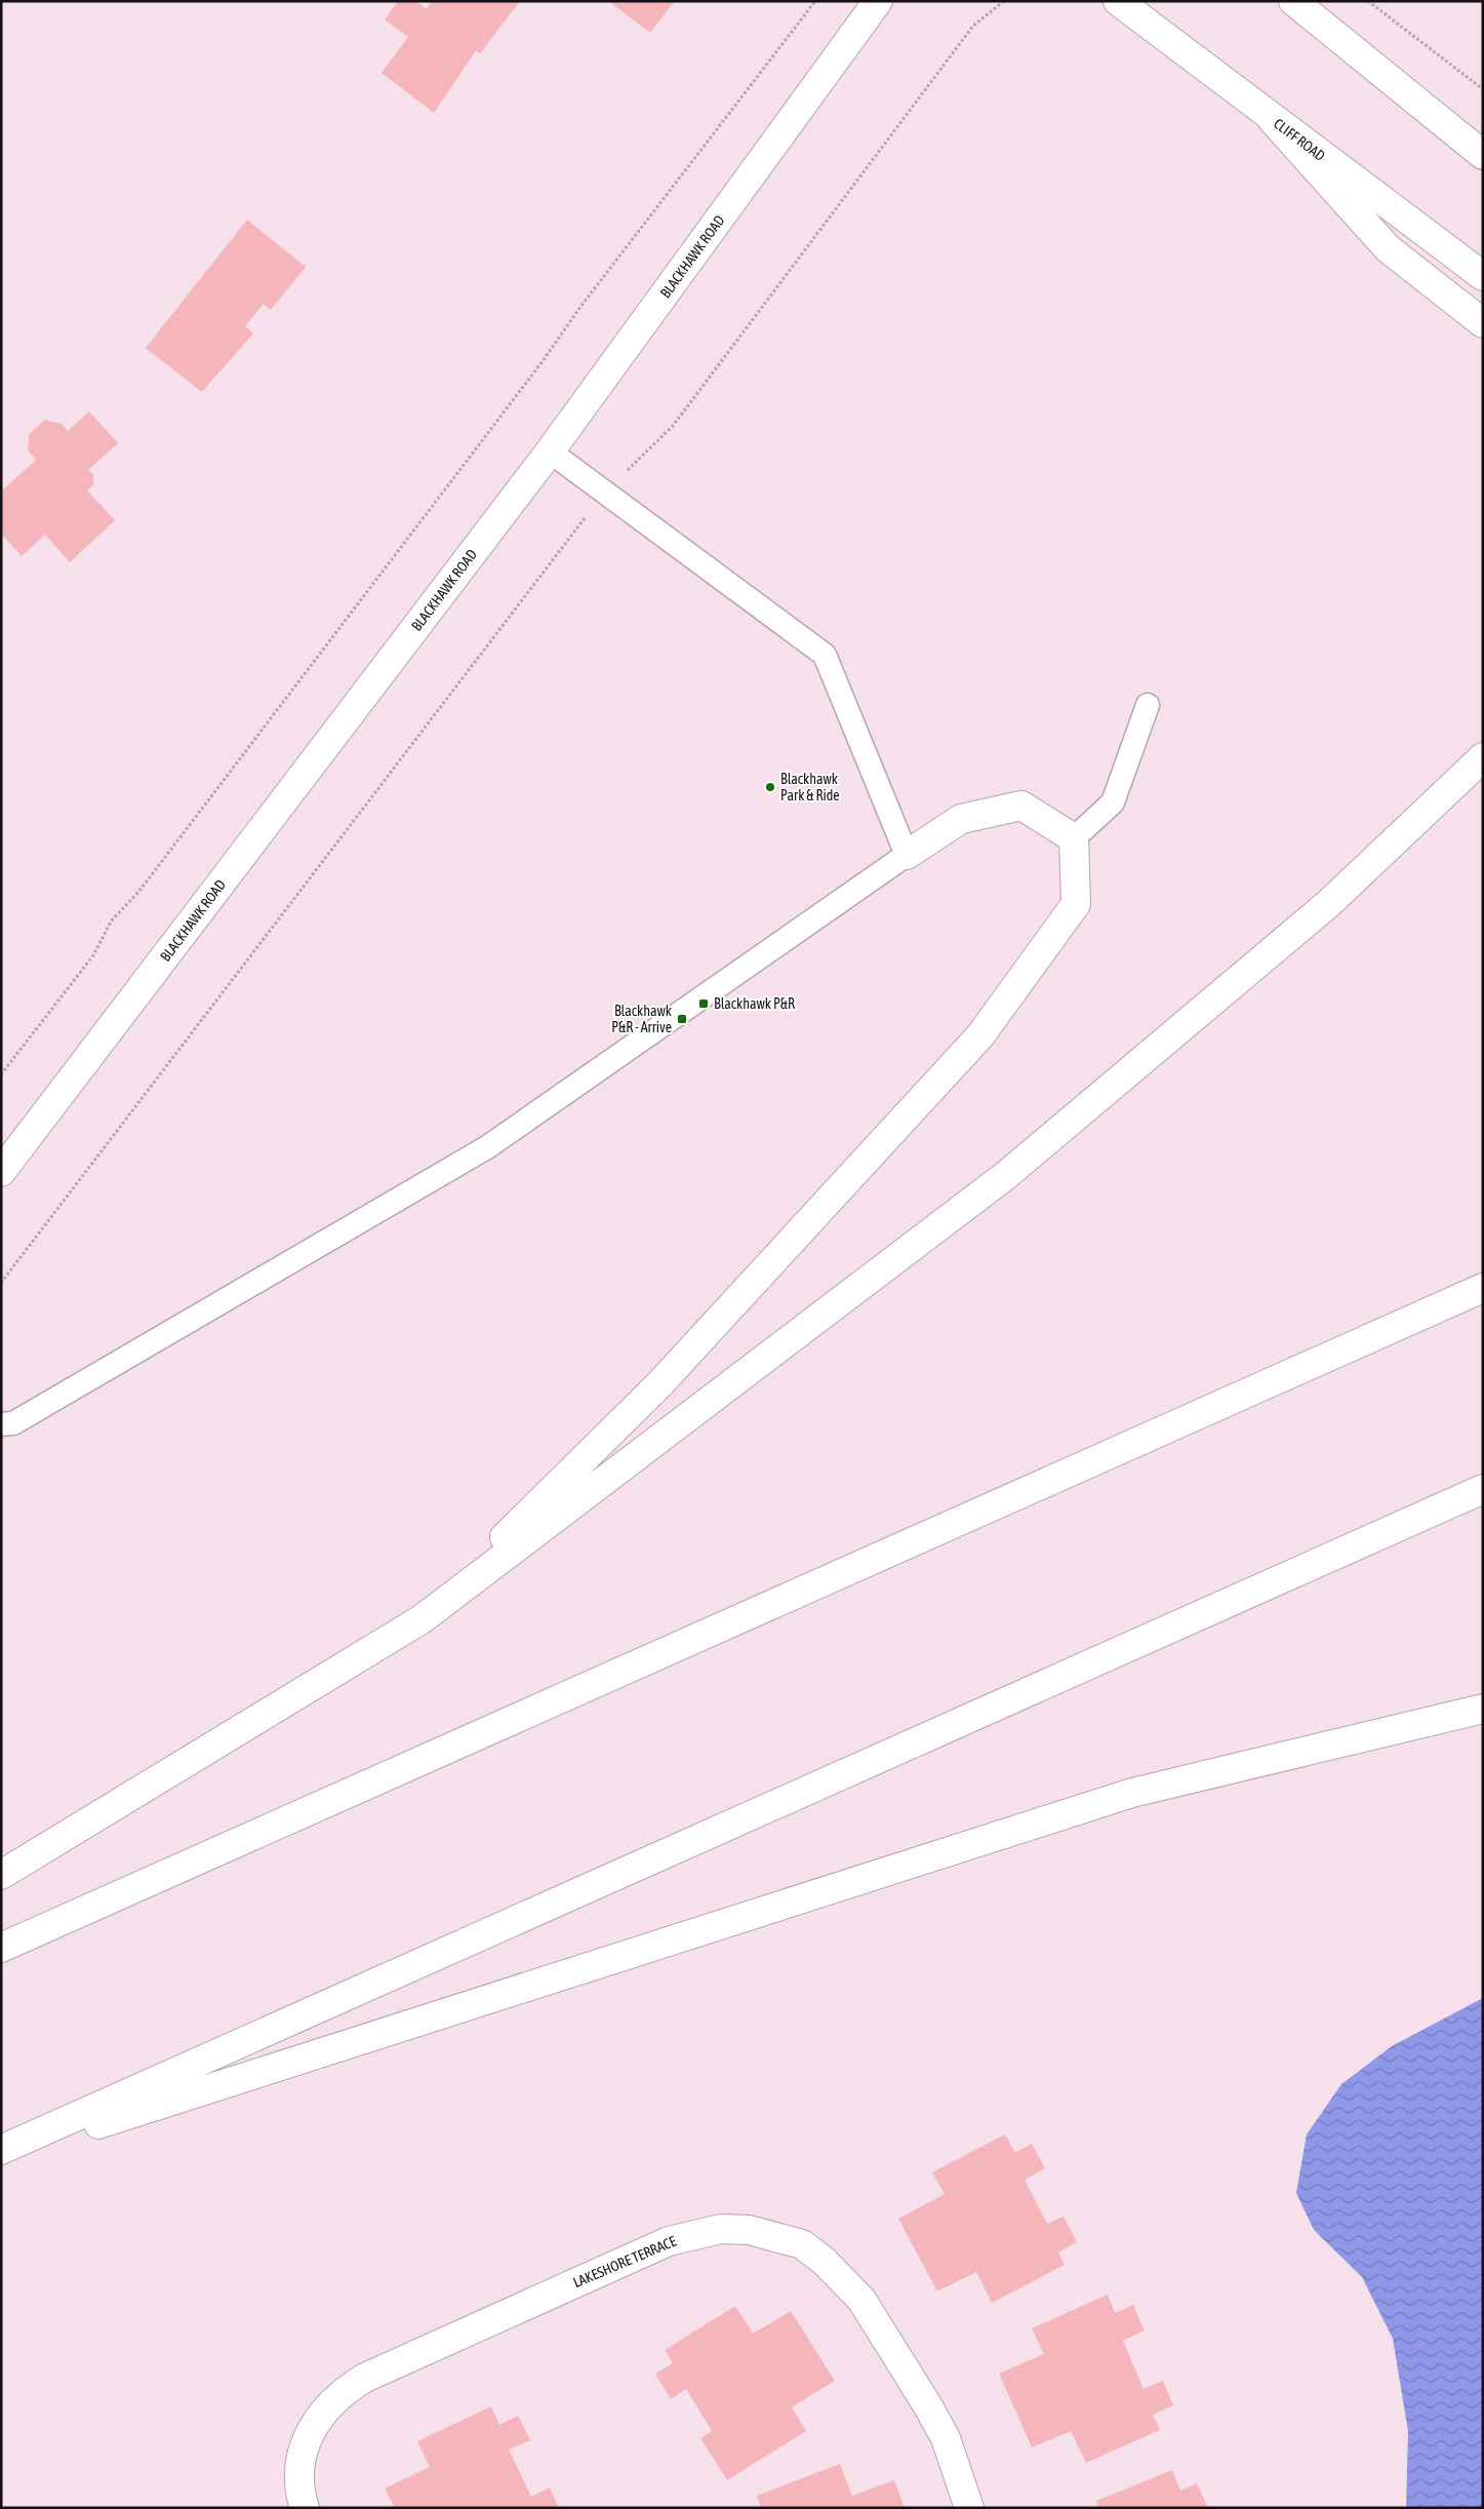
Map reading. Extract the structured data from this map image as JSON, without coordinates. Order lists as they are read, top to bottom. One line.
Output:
{"streets":{"main road":["CLIFF ROAD","BLACKHAWK ROAD","LAKESHORE TERRACE"]},"places":{"other":["Blackhawk Park & Ride"],"transit":["Blackhawk P&R","Blackhawk P&R - Arrive"]}}
